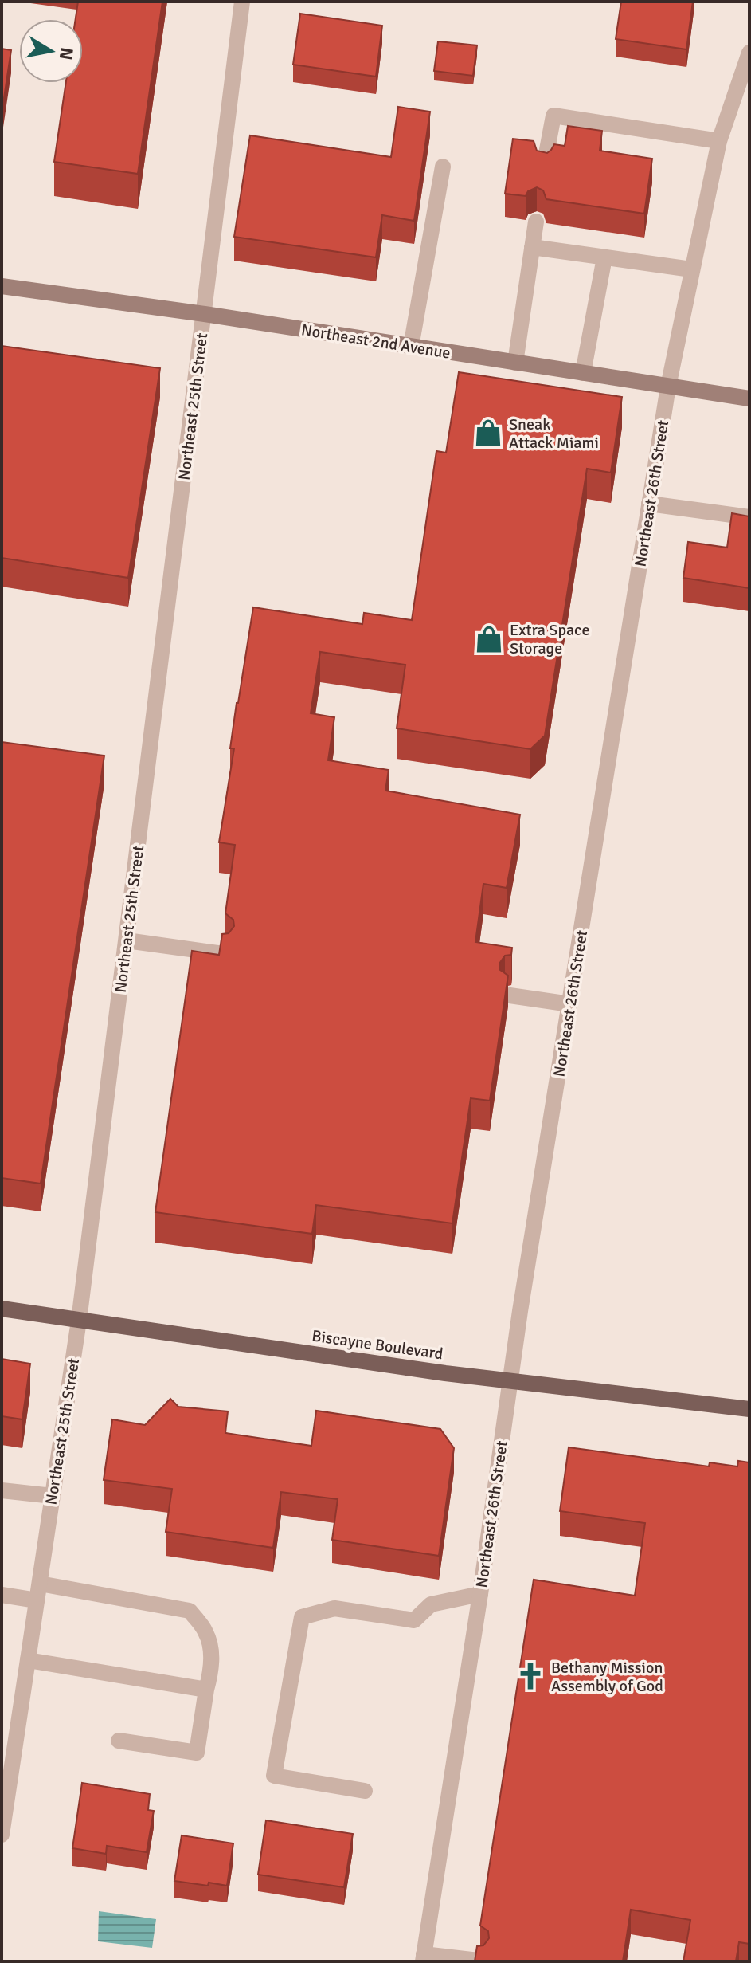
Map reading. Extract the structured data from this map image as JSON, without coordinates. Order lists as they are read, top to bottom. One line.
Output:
{"streets":{"main road":["Northeast 2nd Avenue","Biscayne Boulevard"],"street":["Northeast 25th Street","Northeast 26th Street"]},"crossings":[["Northeast 2nd Avenue","Northeast 25th Street"],["Northeast 2nd Avenue","Northeast 26th Street"],["Northeast 25th Street","Biscayne Boulevard"],["Northeast 26th Street","Biscayne Boulevard"]],"places":{"shop":["Sneak Attack Miami","Extra Space Storage"],"church":["Bethany Mission Assembly of God"]},"north":"right"}
